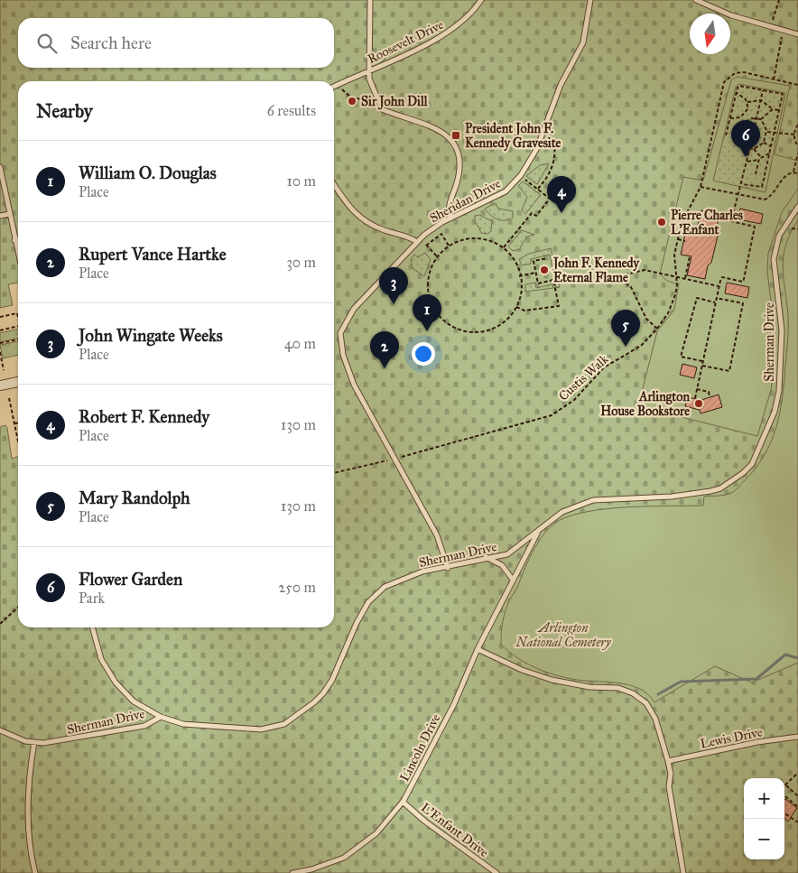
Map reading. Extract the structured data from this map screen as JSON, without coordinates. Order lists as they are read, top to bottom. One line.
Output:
{"streets":{"lane":["Roosevelt Drive","Sheridan Drive","Sherman Drive","Lewis Drive","Lincoln Drive","L'Enfant Drive"],"path":["Custis Walk"]},"crossings":[["Sheridan Drive","Sherman Drive"],["Sheridan Drive","Custis Walk"],["Sherman Drive","Lincoln Drive"],["Lincoln Drive","L'Enfant Drive"]],"parks":["Arlington National Cemetery"],"places":{"other":["Sir John Dill","Pierre Charles L'Enfant","John F. Kennedy Eternal Flame","Arlington House Bookstore"],"transit":["President John F. Kennedy Gravesite"]},"north":"bottom","page":{"search":"Search here","heading":["Nearby","6 results"],"pins":["6","4","3","1","5","2"],"list":[{"mark":"1","name":"William O. Douglas","note":"Place","value":"10 m"},{"mark":"2","name":"Rupert Vance Hartke","note":"Place","value":"30 m"},{"mark":"3","name":"John Wingate Weeks","note":"Place","value":"40 m"},{"mark":"4","name":"Robert F. Kennedy","note":"Place","value":"130 m"},{"mark":"5","name":"Mary Randolph","note":"Place","value":"130 m"},{"mark":"6","name":"Flower Garden","note":"Park","value":"250 m"}],"map_buttons":["+","−"]}}
